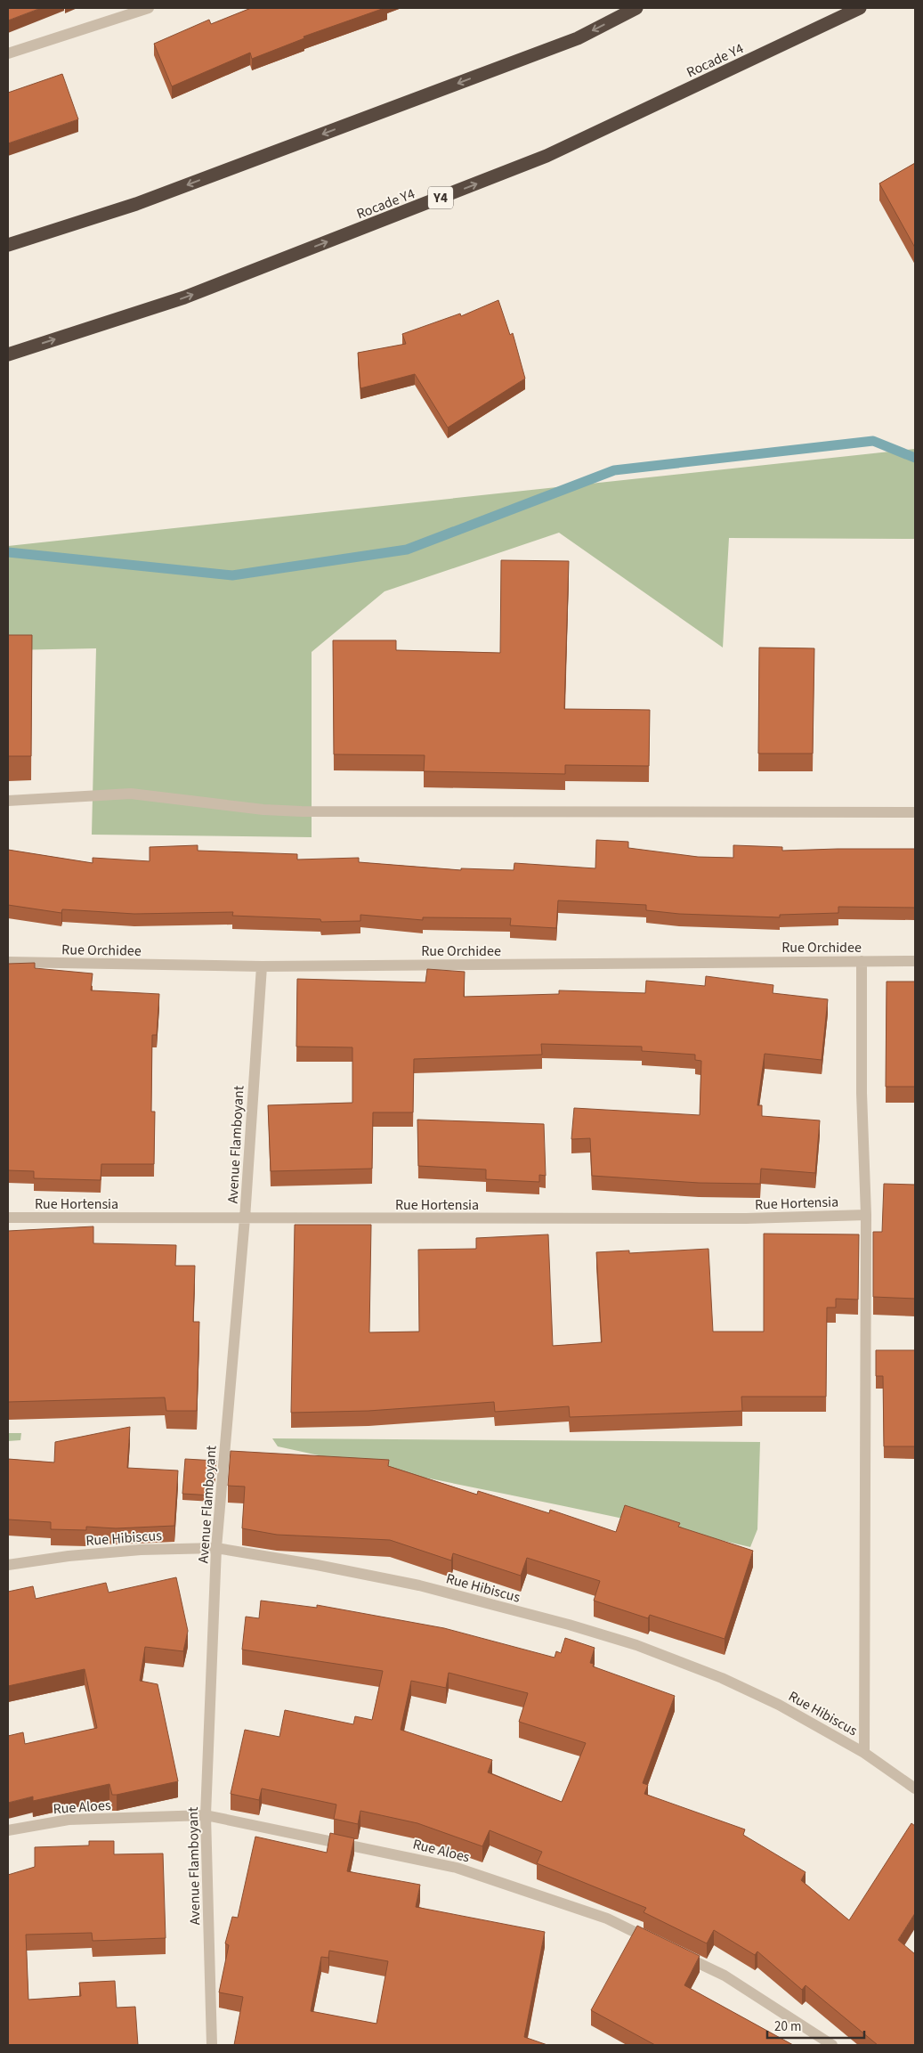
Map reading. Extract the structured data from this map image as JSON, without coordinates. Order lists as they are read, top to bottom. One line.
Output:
{"streets":{"highway":["Rocade Y4","Y4"],"street":["Rue Orchidee","Avenue Flamboyant","Rue Hortensia","Rue Hibiscus","Rue Aloes"]},"crossings":[["Rue Orchidee","Avenue Flamboyant"],["Avenue Flamboyant","Rue Hortensia"],["Avenue Flamboyant","Rue Hibiscus"],["Avenue Flamboyant","Rue Aloes"]],"scale_bar":"20 m"}
